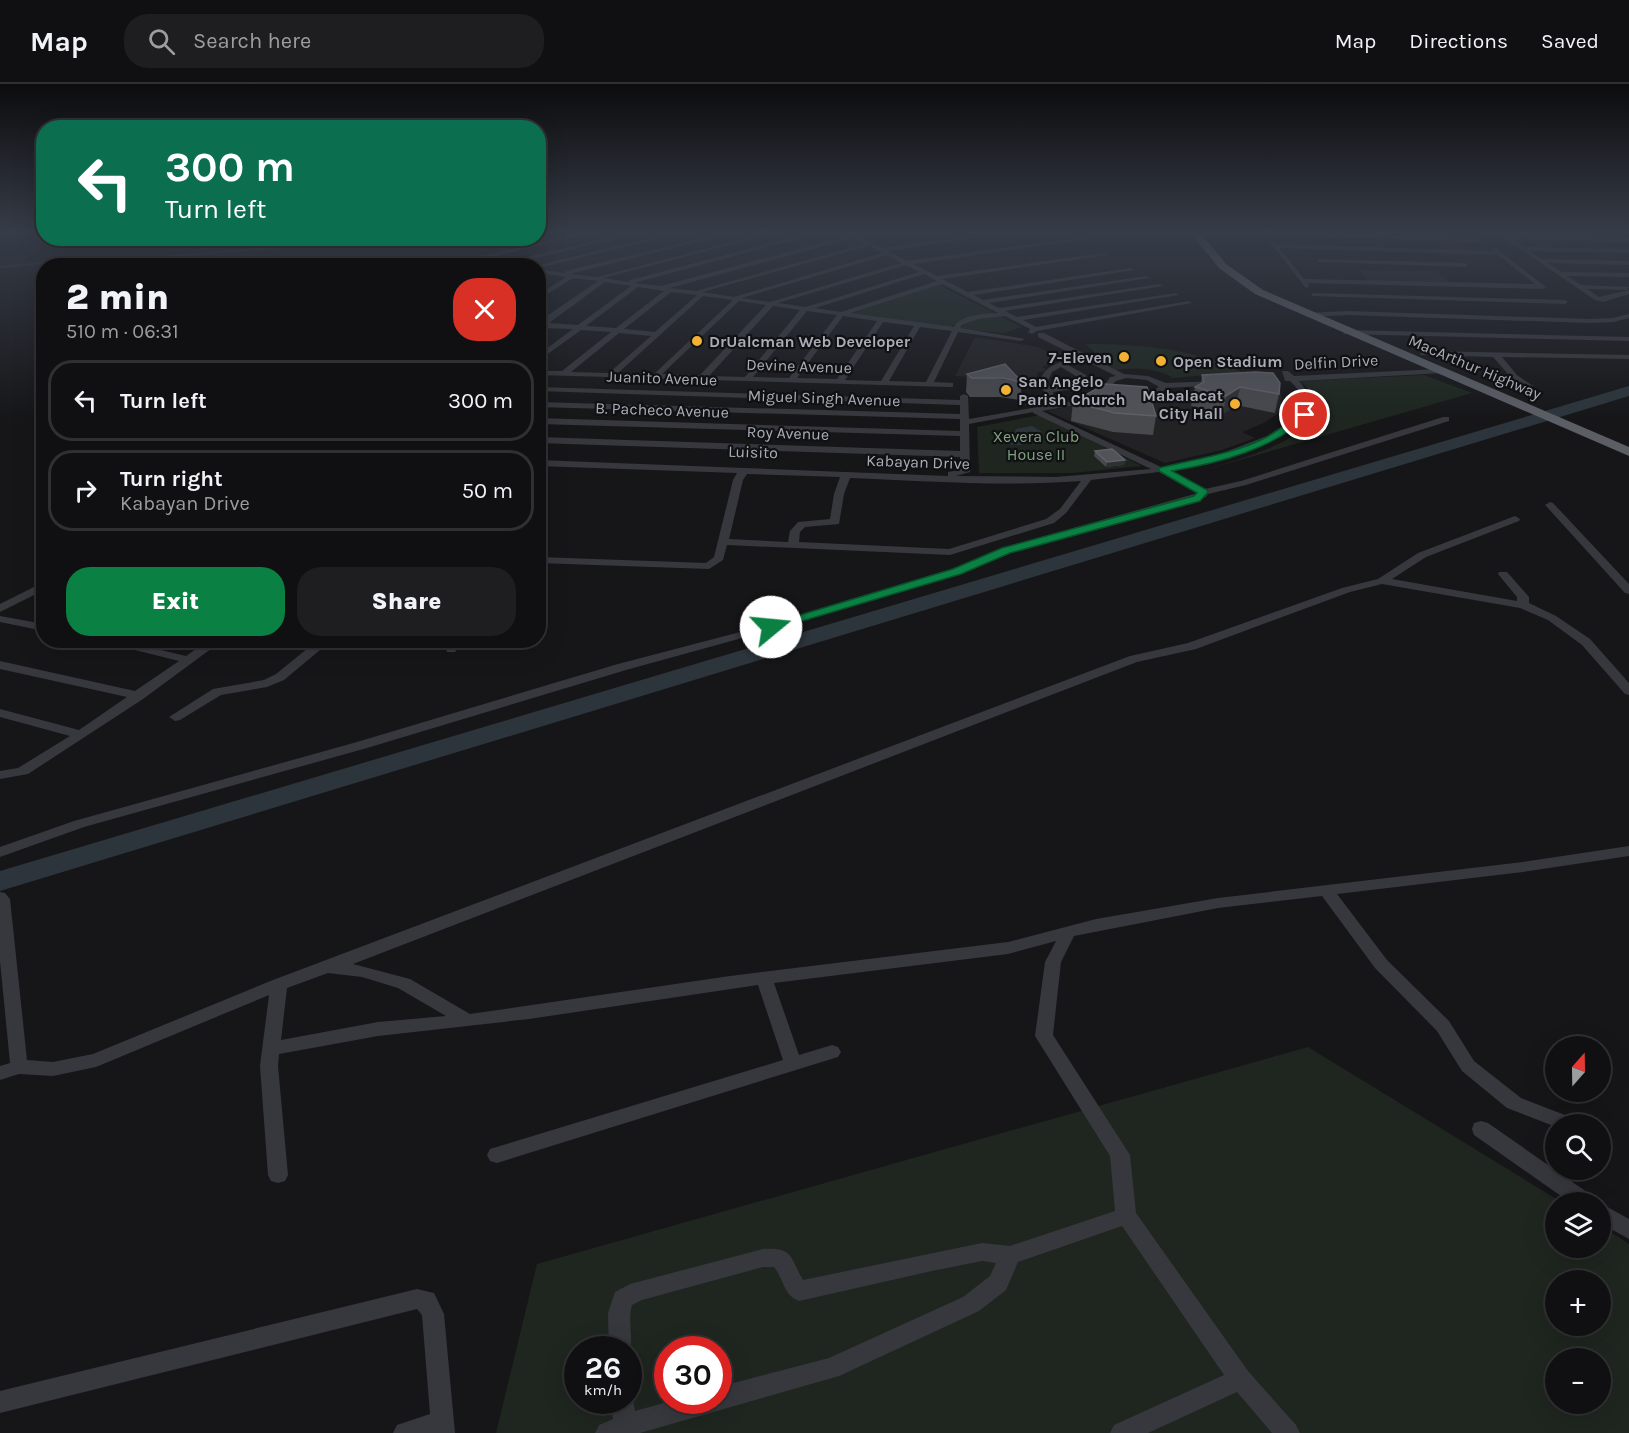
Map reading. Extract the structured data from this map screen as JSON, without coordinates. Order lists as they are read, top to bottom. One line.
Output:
{"streets":{"highway":["MacArthur Highway"],"street":["Delfin Drive","Devine Avenue","Juanito Avenue","Miguel Singh Avenue","B. Pacheco Avenue","Roy Avenue","Luisito","Kabayan Drive"]},"crossings":[["Delfin Drive","MacArthur Highway"],["Delfin Drive","Kabayan Drive"],["Juanito Avenue","Miguel Singh Avenue"],["Roy Avenue","Luisito"]],"parks":["Xevera Club House II"],"places":["DrUalcman Web Developer","7-Eleven","Open Stadium","San Angelo Parish Church","Mabalacat City Hall"],"north":"top","page":{"header":"Map","search":"Search here","nav":["Map","Directions","Saved"],"turn":["300 m","Turn left"],"heading":["2 min","510 m · 06:31"],"list":[{"name":"Turn left","value":"300 m"},{"name":"Turn right","note":"Kabayan Drive","value":"50 m"}],"buttons":["Exit","Share"],"map_buttons":["+","−"],"speed":"26 km/h","limit":"30"}}
